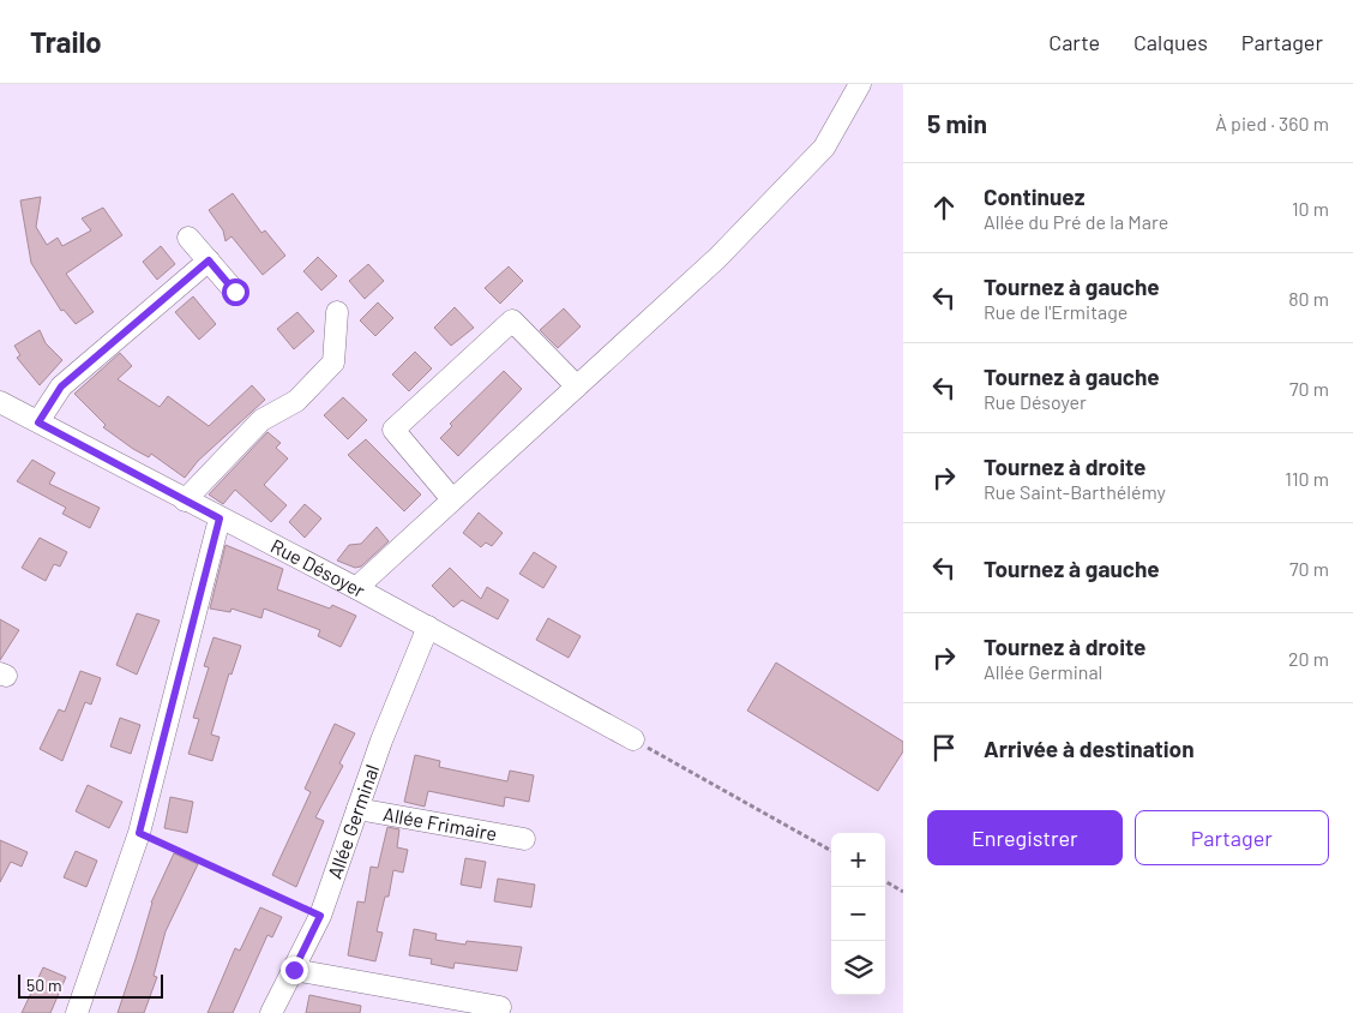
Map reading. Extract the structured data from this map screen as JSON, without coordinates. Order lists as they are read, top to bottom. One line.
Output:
{"streets":{"street":["Rue Désoyer","Allée Germinal","Allée Frimaire"]},"crossings":[["Rue Désoyer","Allée Germinal"],["Allée Germinal","Allée Frimaire"]],"scale_bar":"50 m","page":{"header":"Trailo","nav":["Carte","Calques","Partager"],"heading":["5 min","À pied · 360 m"],"list":[["Continuez","Allée du Pré de la Mare","10 m"],["Tournez à gauche","Rue de l'Ermitage","80 m"],["Tournez à gauche","Rue Désoyer","70 m"],["Tournez à droite","Rue Saint-Barthélémy","110 m"],["Tournez à gauche","70 m"],["Tournez à droite","Allée Germinal","20 m"],"Arrivée à destination"],"buttons":["Enregistrer","Partager"],"map_buttons":["+","−"],"scale":"50 m"}}
